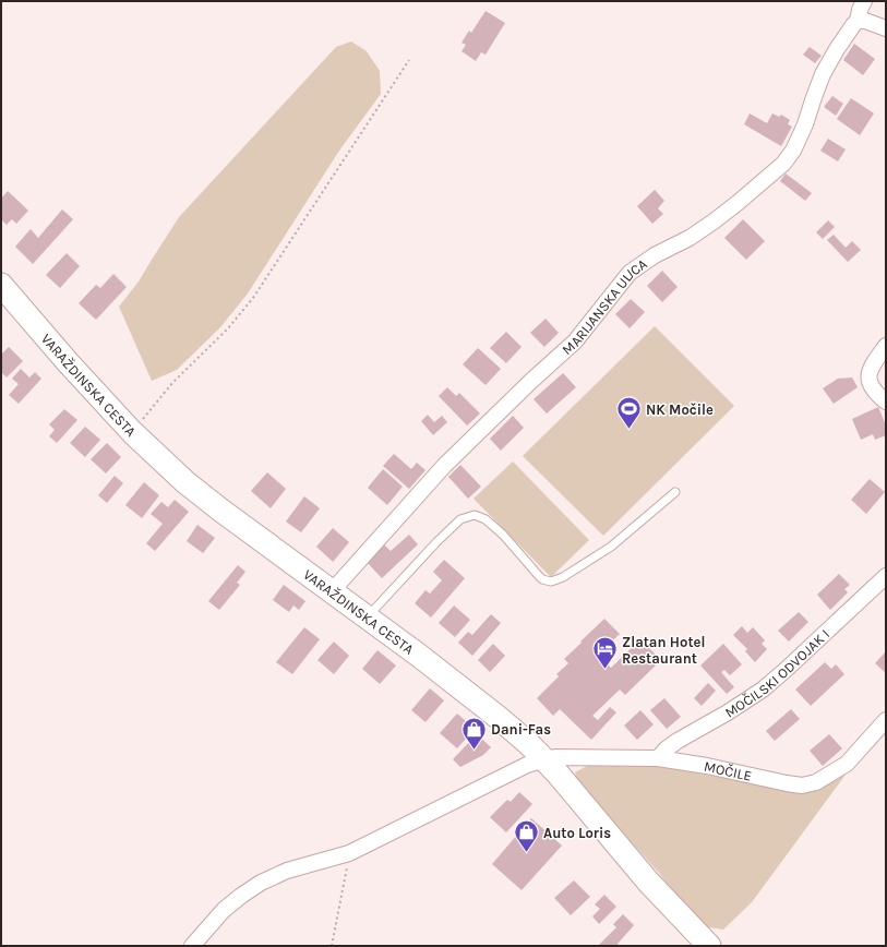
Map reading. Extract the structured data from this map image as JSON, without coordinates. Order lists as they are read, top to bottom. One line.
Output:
{"streets":{"main road":["VARAŽDINSKA CESTA"],"street":["MARIJANSKA ULICA","MOČILSKI ODVOJAK I","MOČILE"]},"crossings":[["MARIJANSKA ULICA","VARAŽDINSKA CESTA"],["VARAŽDINSKA CESTA","MOČILE"],["MOČILSKI ODVOJAK I","MOČILE"]],"places":{"sports":["NK Močile"],"hotel":["Zlatan Hotel Restaurant"],"shop":["Dani-Fas","Auto Loris"]}}
